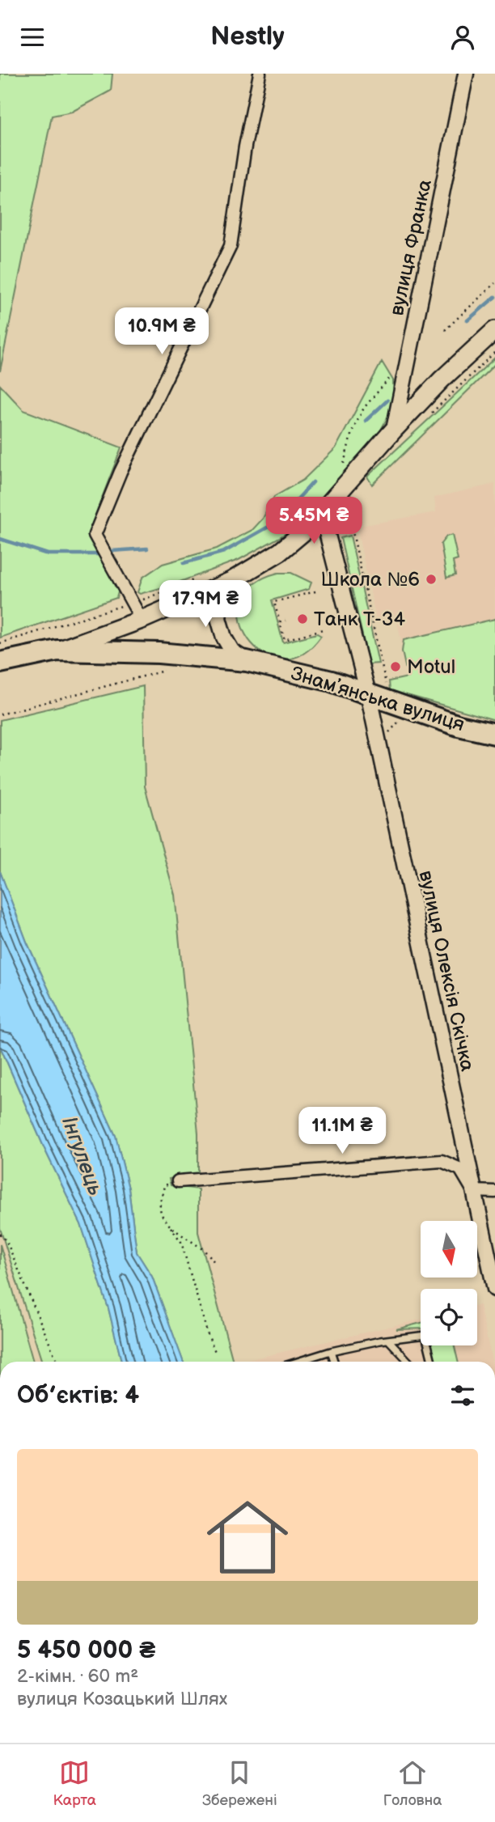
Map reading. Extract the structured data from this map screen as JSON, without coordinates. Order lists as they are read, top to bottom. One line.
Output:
{"streets":{"highway":["Знамʼянська вулиця"],"street":["вулиця Франка","вулиця Олексія Скічка"]},"crossings":[["Знамʼянська вулиця","вулиця Олексія Скічка"]],"water":["Інгулець"],"places":["Школа №6","Танк Т-34","Motul"],"north":"bottom","page":{"header":"Nestly","price":["10.9M ₴","5.45M ₴","17.9M ₴","11.1M ₴"],"heading":"Об’єктів: 4","list":[{"name":"5 450 000 ₴","note":"2-кімн. · 60 m² · вулиця Козацький Шлях"}],"tabs":["Карта","Збережені","Головна"]}}
